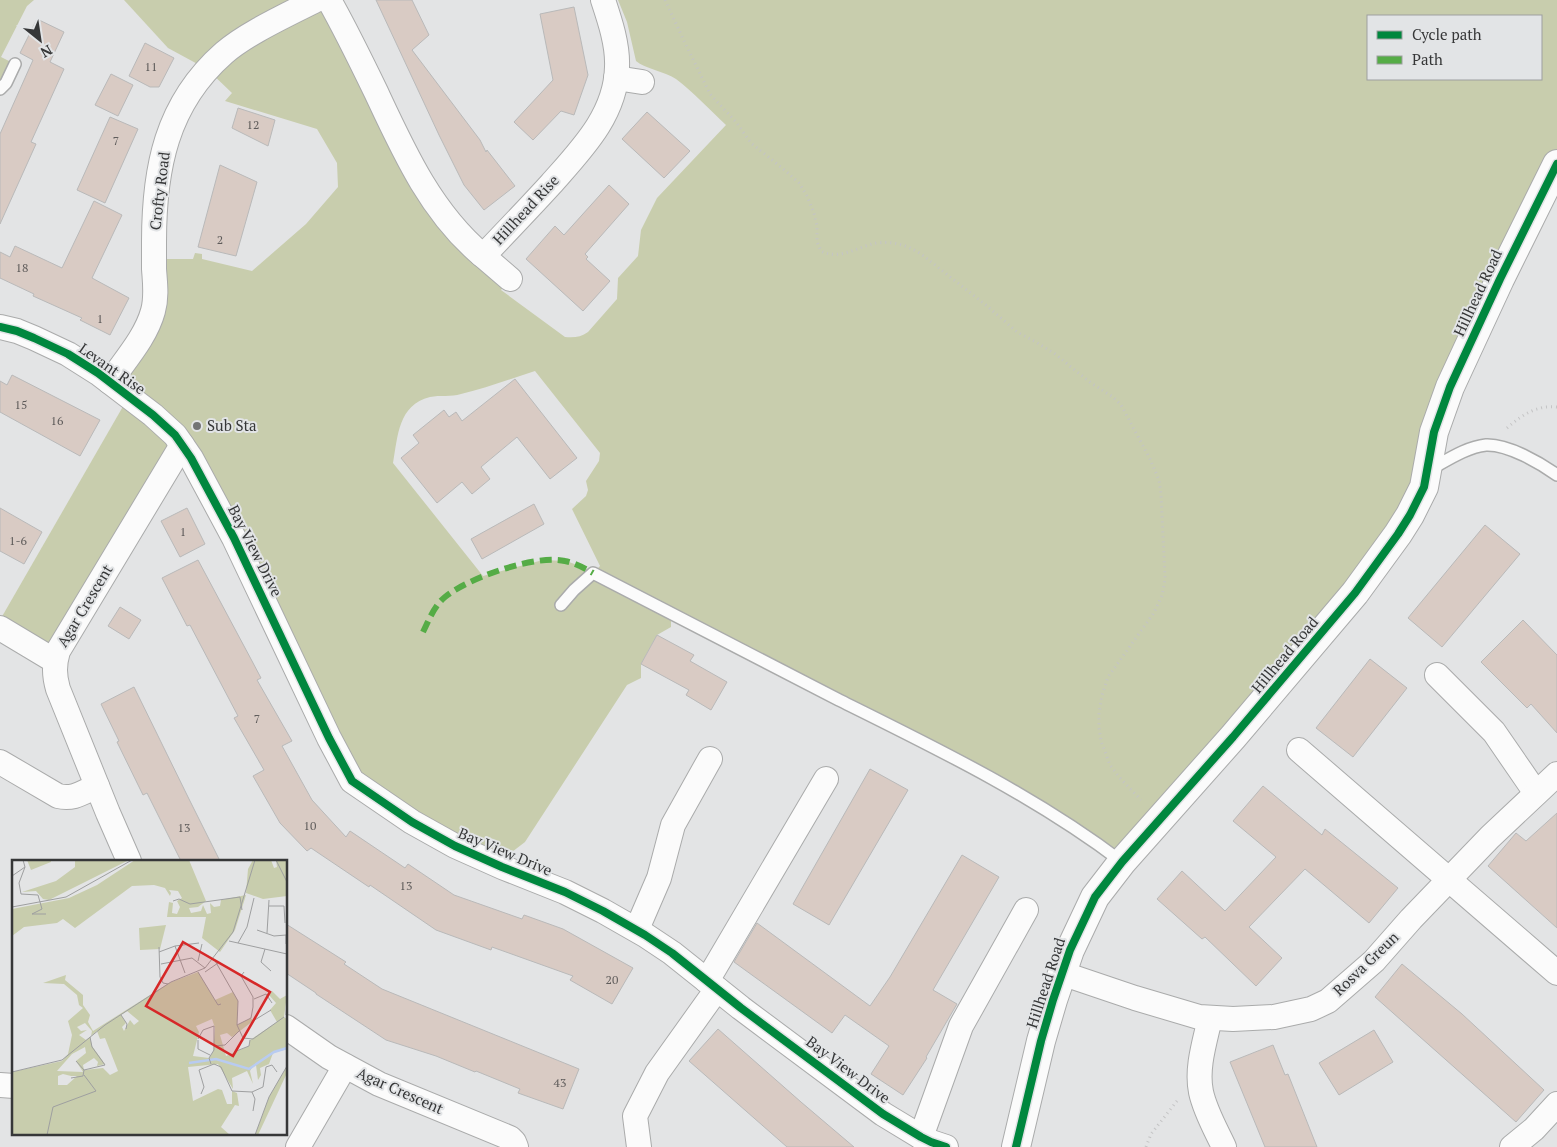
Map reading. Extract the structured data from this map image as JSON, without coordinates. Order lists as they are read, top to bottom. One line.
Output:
{"streets":{"street":["Crofty Road","Hillhead Rise","Hillhead Road","Levant Rise","Bay View Drive","Agar Crescent","Rosva Greun"]},"crossings":[["Crofty Road","Levant Rise"],["Hillhead Road","Rosva Greun"],["Levant Rise","Bay View Drive"],["Levant Rise","Agar Crescent"],["Bay View Drive","Agar Crescent"]],"places":["Sub Sta"],"house_numbers":["11","12","7","2","18","1","15","16","1","1-6","7","10","13","13","20","43"],"legend":["Cycle path","Path"],"north":"bottom right"}
